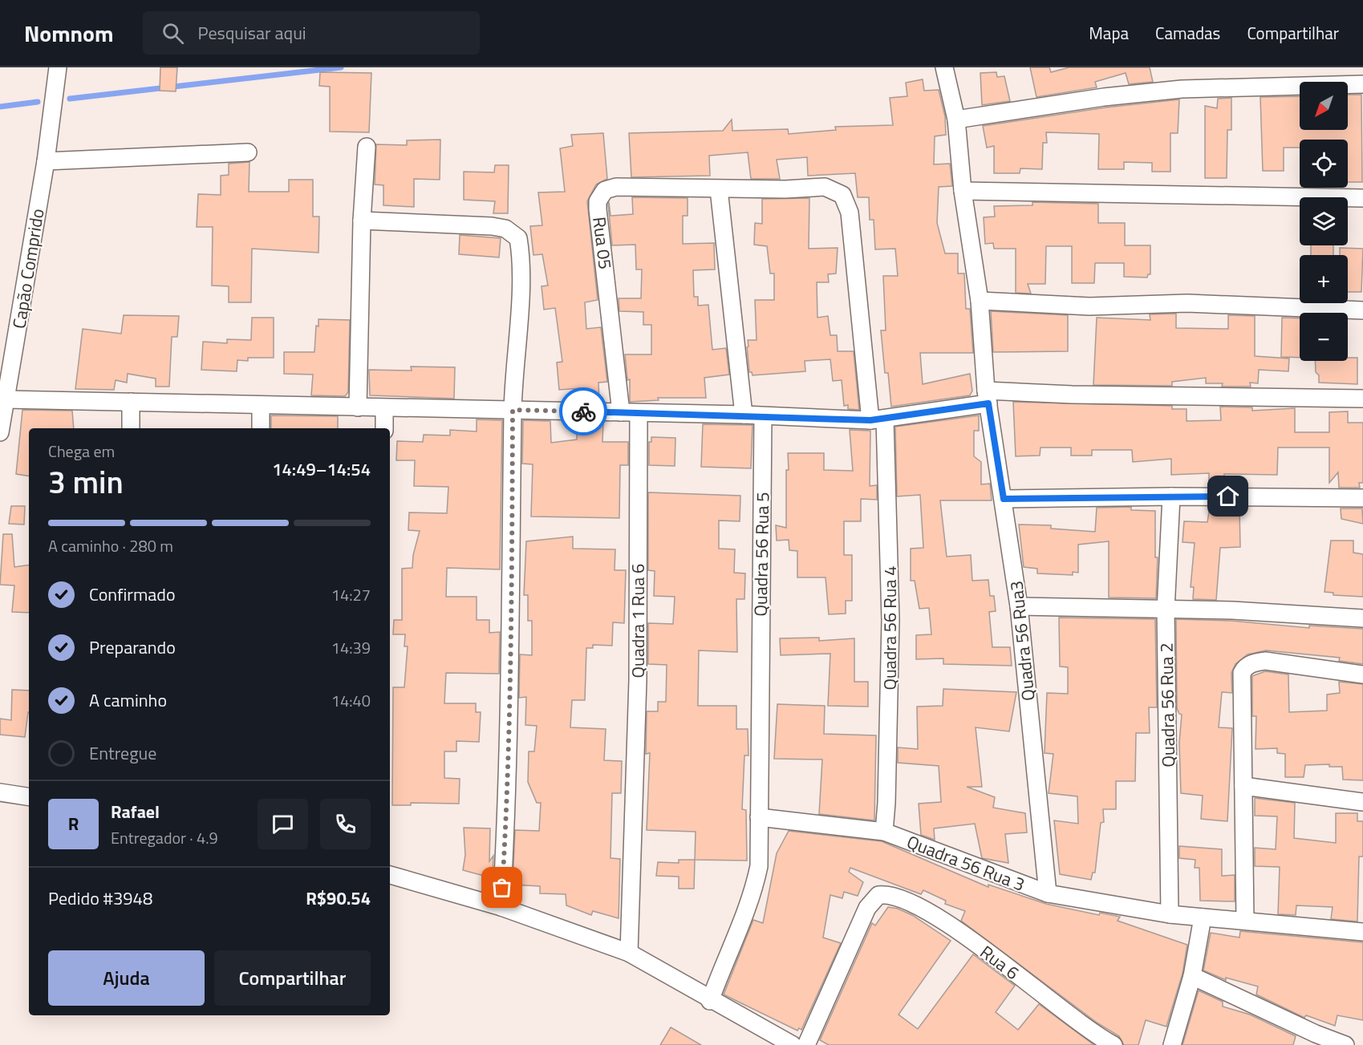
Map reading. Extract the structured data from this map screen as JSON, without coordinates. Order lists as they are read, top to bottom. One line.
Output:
{"streets":{"street":["Rua 05","Capão Comprido","Quadra 56 Rua 5","Quadra 1 Rua 6","Quadra 56 Rua 4","Quadra 56 Rua3","Quadra 56 Rua 2","Quadra 56 Rua 3","Rua 6"]},"crossings":[["Rua 05","Quadra 56 Rua 4"],["Quadra 56 Rua 4","Quadra 56 Rua 3"],["Quadra 56 Rua3","Quadra 56 Rua 3"]],"north":"bottom left","page":{"header":"Nomnom","search":"Pesquisar aqui","nav":["Mapa","Camadas","Compartilhar"],"map_buttons":["+","−"],"heading":["3 min","Chega em","14:49–14:54"],"panel":["Rafael","Entregador · 4.9","Pedido #3948","R$90.54"],"bar":"A caminho · 280 m","list":[["Confirmado","14:27"],["Preparando","14:39"],["A caminho","14:40"],"Entregue"],"round":"R","buttons":["Ajuda","Compartilhar"]}}
